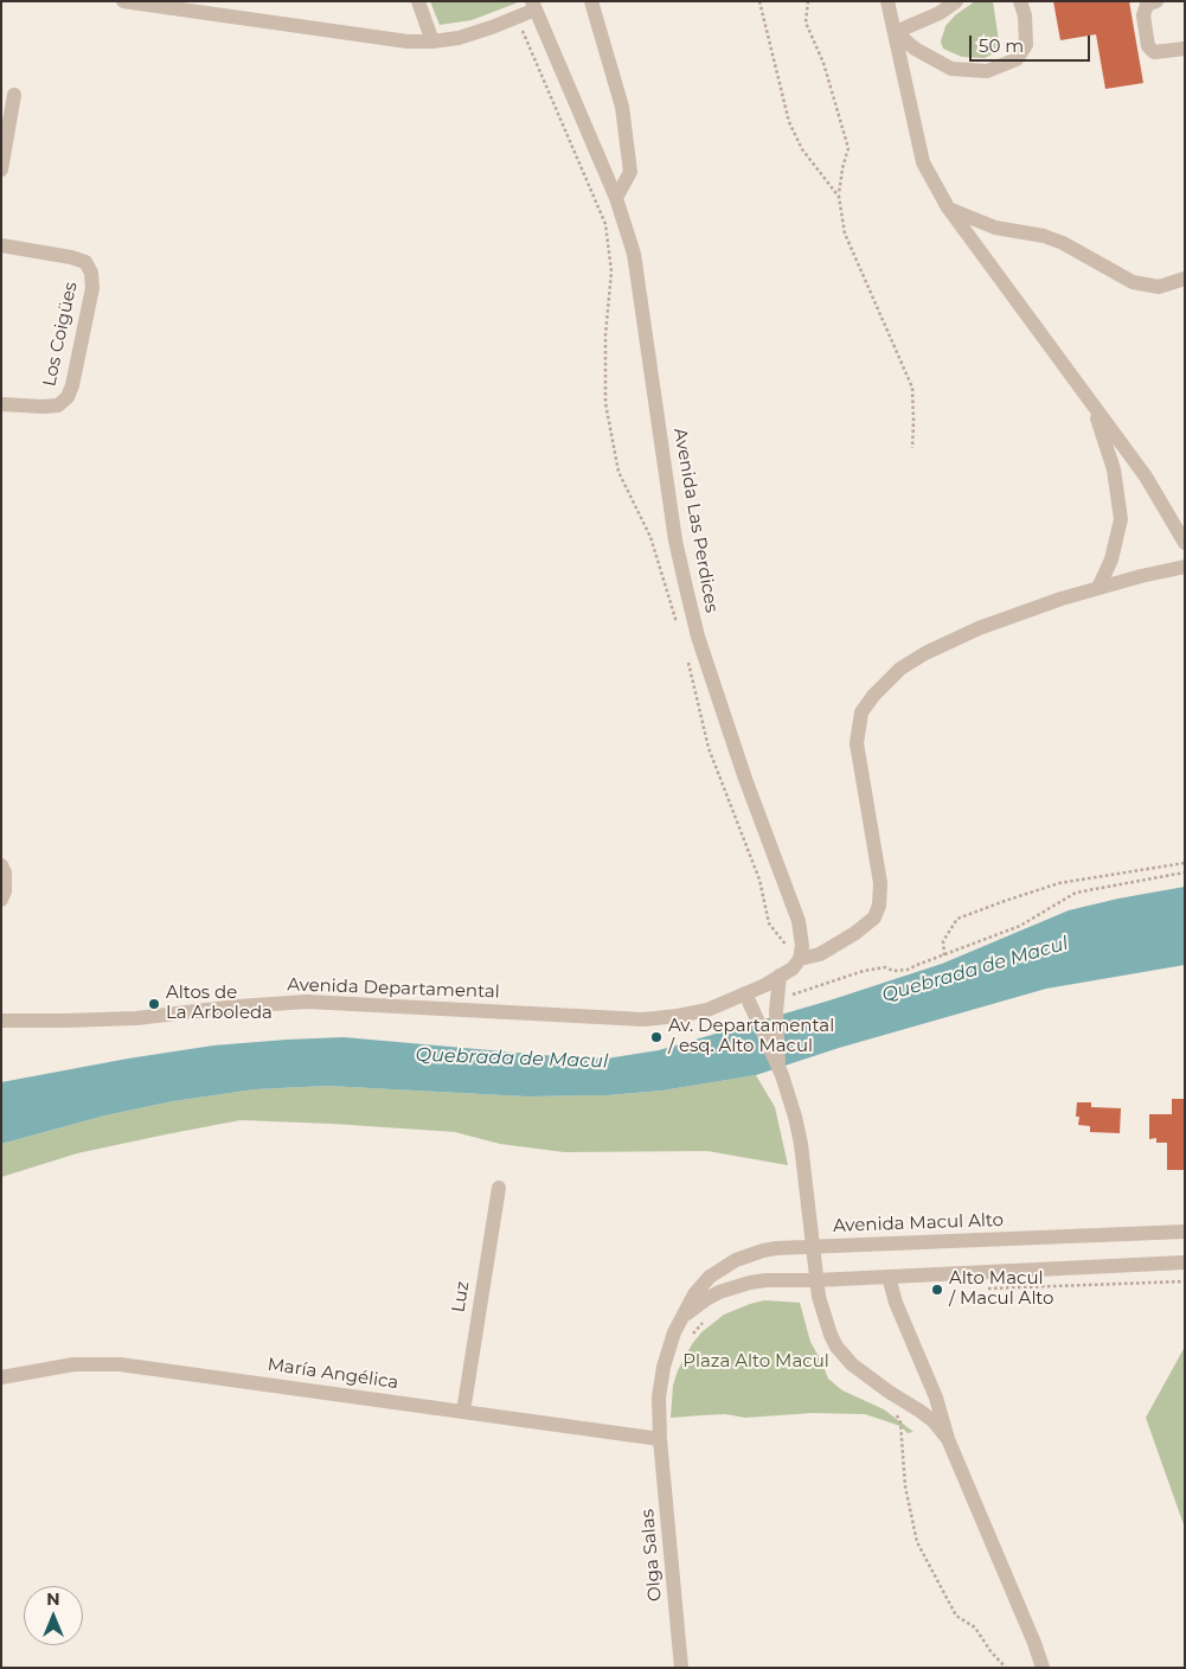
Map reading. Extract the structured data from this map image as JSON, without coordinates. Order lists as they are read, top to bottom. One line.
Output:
{"streets":{"street":["Los Coigües","Avenida Las Perdices","Avenida Departamental","Avenida Macul Alto","Luz","María Angélica","Olga Salas"]},"crossings":[["Avenida Macul Alto","María Angélica"],["Avenida Macul Alto","Olga Salas"],["Luz","María Angélica"],["María Angélica","Olga Salas"]],"water":["Quebrada de Macul"],"parks":["Plaza Alto Macul"],"places":["Altos de La Arboleda","Av. Departamental / esq. Alto Macul","Alto Macul / Macul Alto"],"scale_bar":"50 m","north":"top"}
